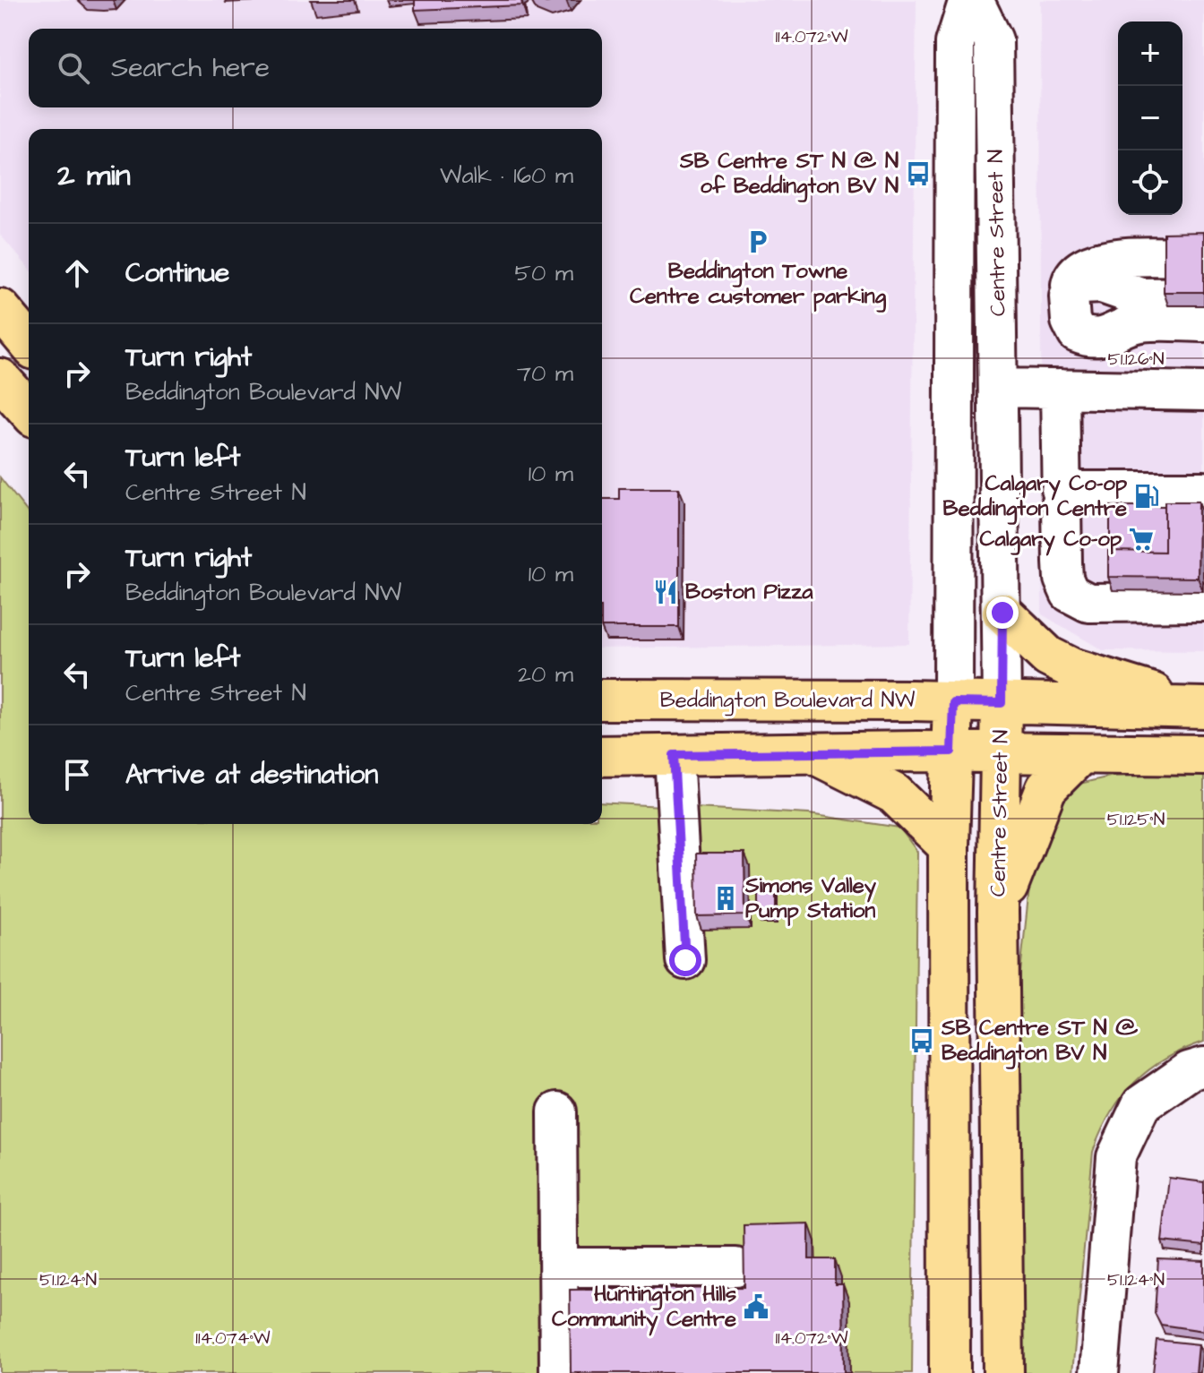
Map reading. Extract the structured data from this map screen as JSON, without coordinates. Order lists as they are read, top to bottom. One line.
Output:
{"streets":{"main road":["Centre Street N","Beddington Boulevard NW"]},"crossings":[["Centre Street N","Beddington Boulevard NW"]],"places":{"bus stop":["SB Centre ST N @ N of Beddington BV N","SB Centre ST N @ Beddington BV N"],"parking":["Beddington Towne Centre customer parking"],"fuel station":["Calgary Co-op Beddington Centre"],"supermarket":["Calgary Co-op"],"restaurant":["Boston Pizza"],"building":["Simons Valley Pump Station"],"public building":["Huntington Hills Community Centre"]},"page":{"map_buttons":["+","−"],"search":"Search here","heading":["2 min","Walk · 160 m"],"list":[["Continue","50 m"],["Turn right","Beddington Boulevard NW","70 m"],["Turn left","Centre Street N","10 m"],["Turn right","Beddington Boulevard NW","10 m"],["Turn left","Centre Street N","20 m"],"Arrive at destination"]},"coordinates":["114.072°W","51.126°N","51.125°N","51.124°N","114.074°W"]}
